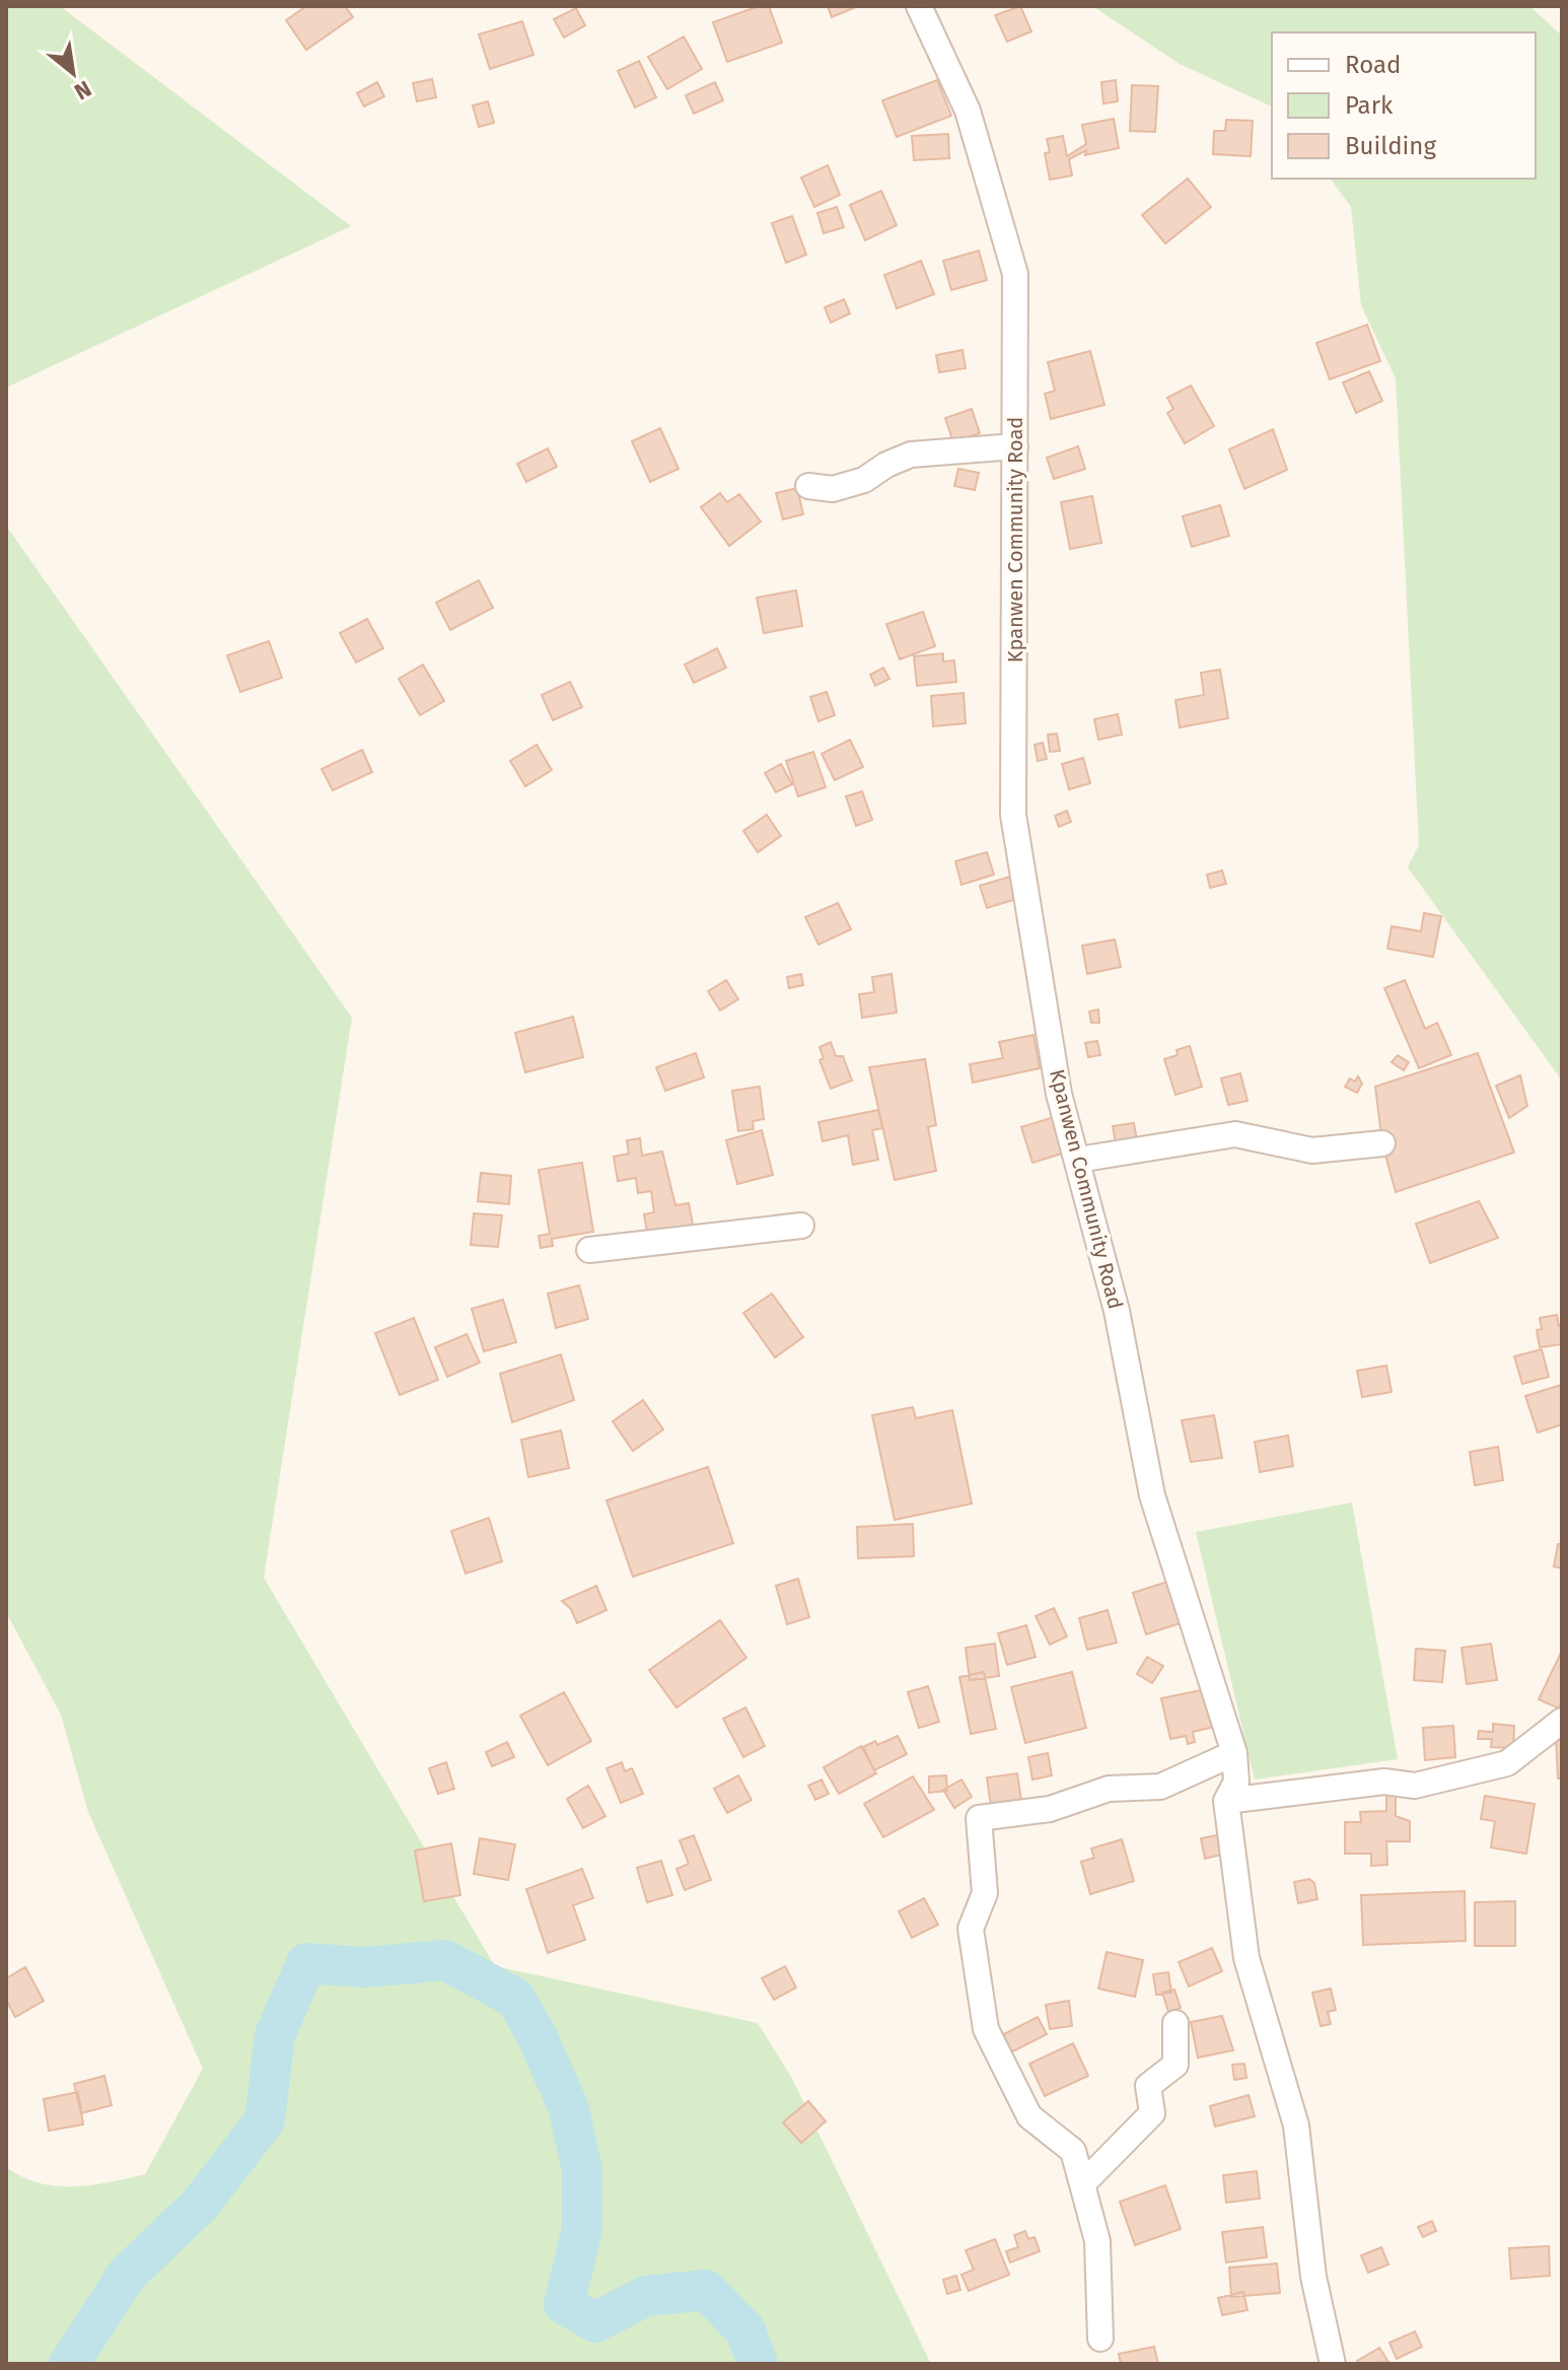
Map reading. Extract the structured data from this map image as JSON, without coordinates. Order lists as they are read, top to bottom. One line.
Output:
{"streets":{"street":["Kpanwen Community Road"]},"legend":["Road","Park","Building"],"north":"bottom right"}
